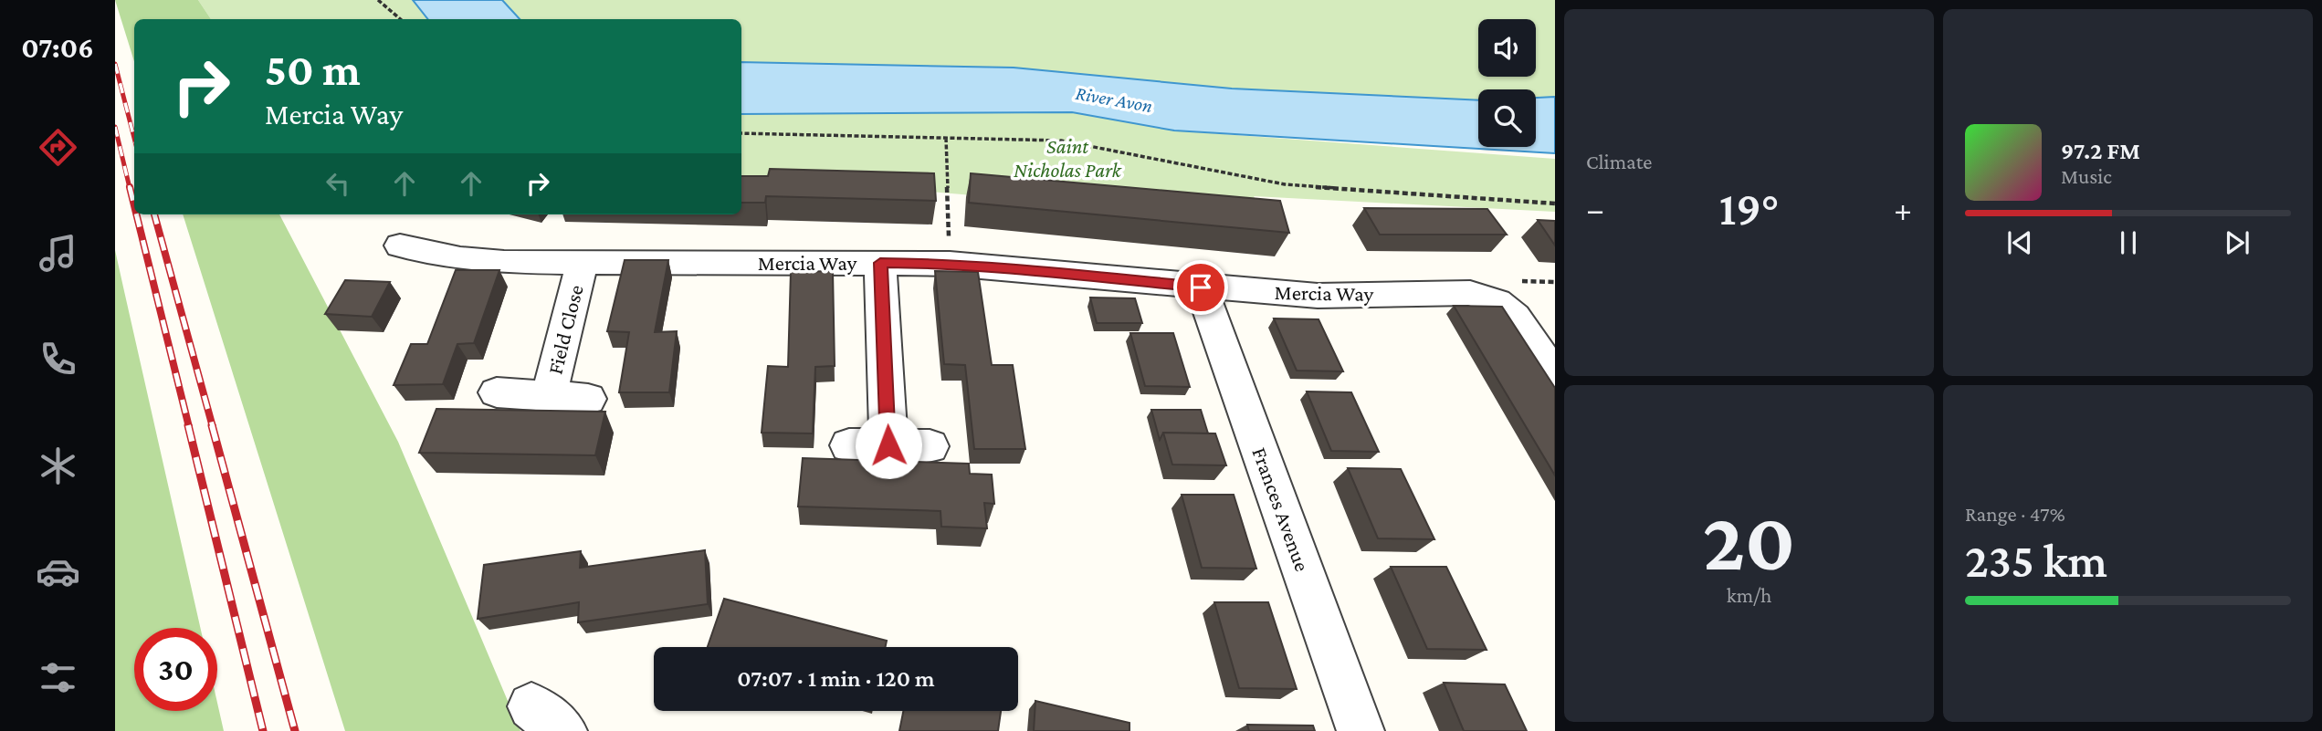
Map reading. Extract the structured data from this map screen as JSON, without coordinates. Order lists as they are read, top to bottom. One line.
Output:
{"streets":{"street":["Mercia Way","Field Close","Frances Avenue"]},"crossings":[["Mercia Way","Field Close"],["Mercia Way","Frances Avenue"]],"water":["River Avon"],"parks":["Saint Nicholas Park"],"page":{"tabs":"07:06","tile":["Climate",["20","km/h"],["Range · 47%","235 km"]],"turn":["50 m","Mercia Way"],"song":["97.2 FM","Music"],"heat":["−","19°","+"],"limit":"30","trip":"07:07 · 1 min · 120 m"}}
